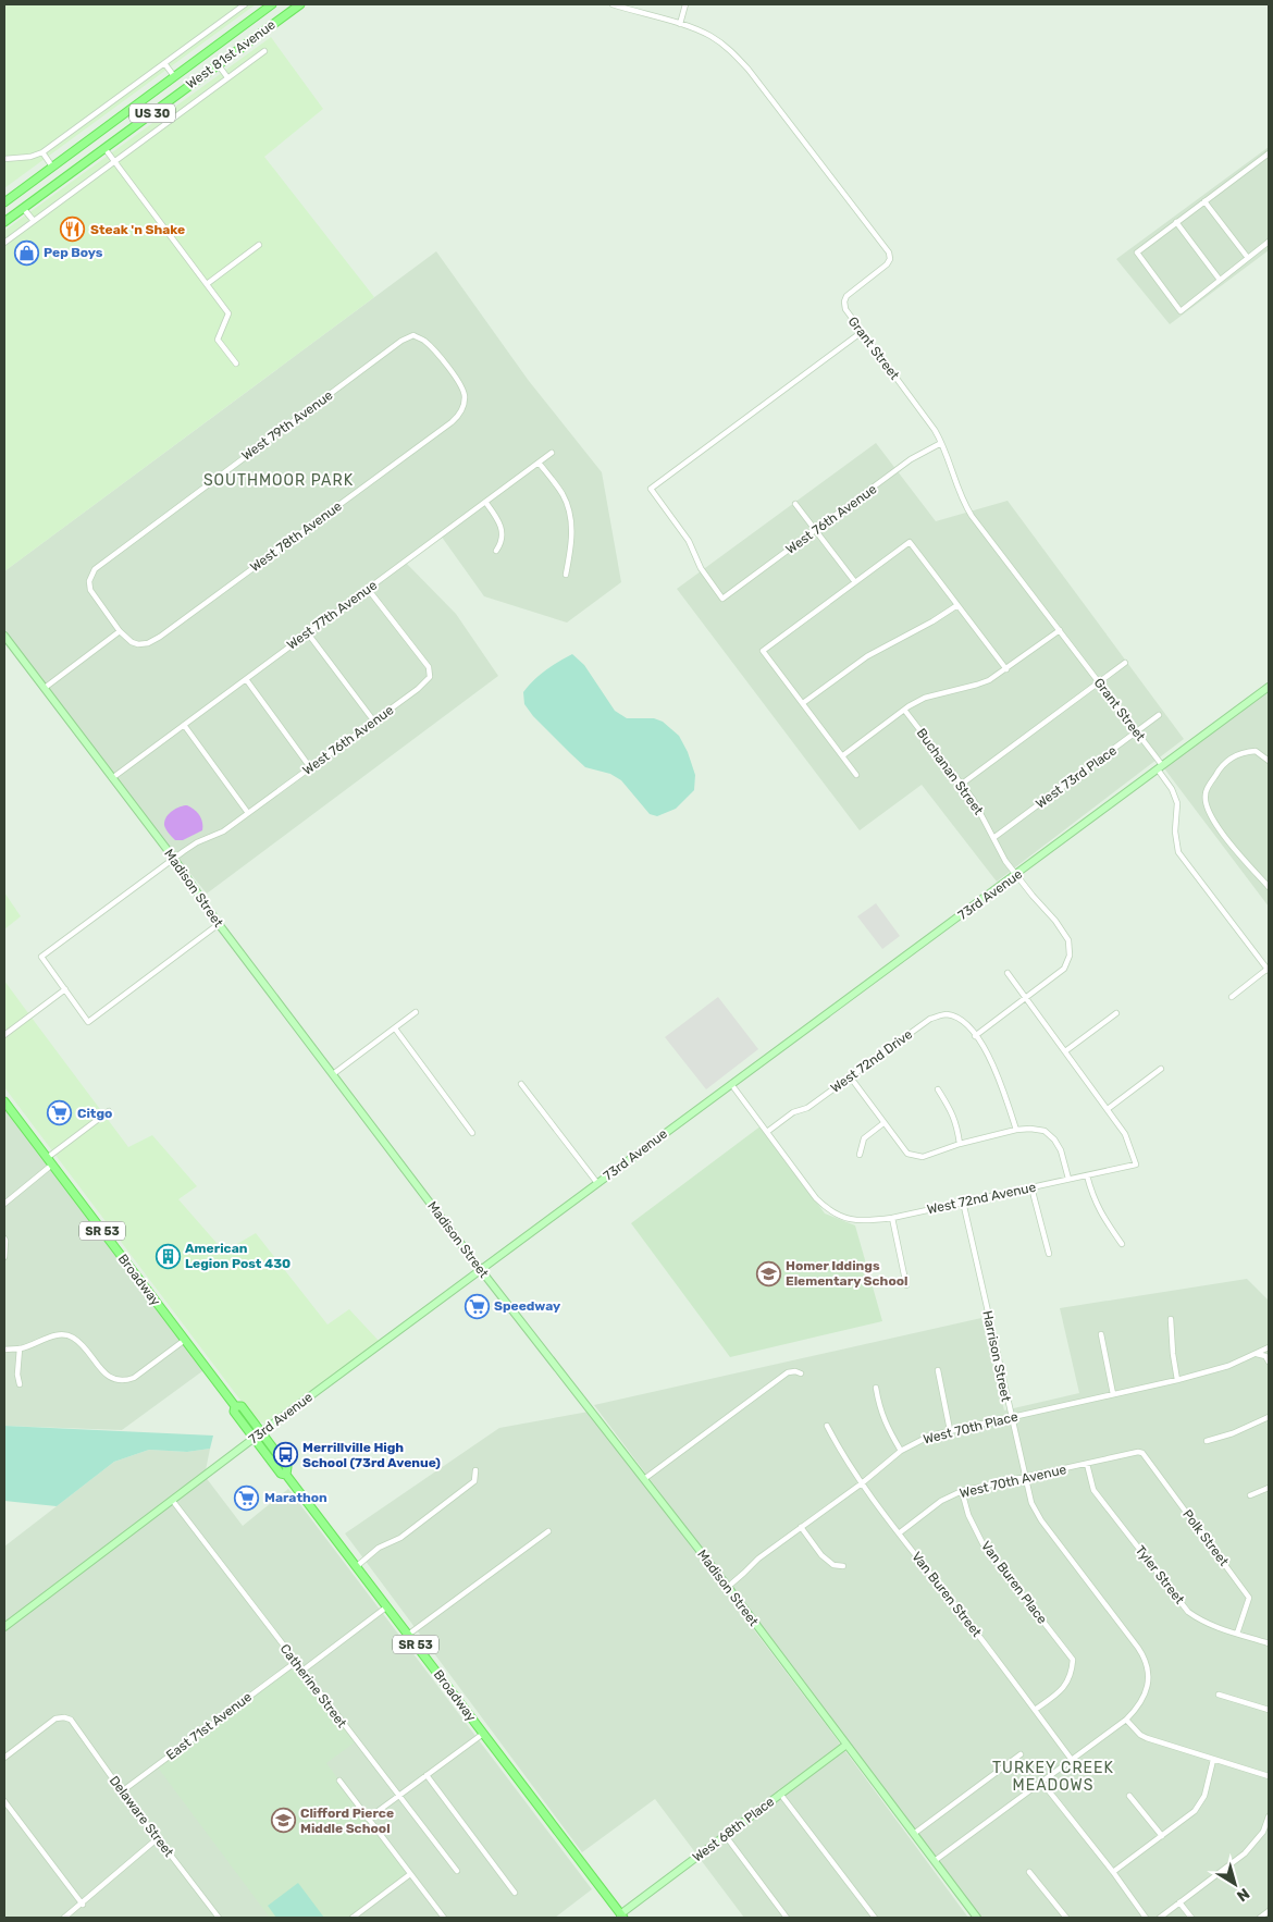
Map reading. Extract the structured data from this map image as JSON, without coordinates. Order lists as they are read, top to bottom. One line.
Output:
{"streets":{"main road":["West 81st Avenue","US 30","SR 53","Broadway"],"street":["Grant Street","West 79th Avenue","West 76th Avenue","West 78th Avenue","West 77th Avenue","Buchanan Street","West 73rd Place","Madison Street","73rd Avenue","West 72nd Drive","West 72nd Avenue","Harrison Street","West 70th Place","West 70th Avenue","Polk Street","Tyler Street","Van Buren Place","Van Buren Street","Catherine Street","East 71st Avenue","Delaware Street","West 68th Place"]},"crossings":[["Grant Street","West 76th Avenue"],["Grant Street","West 73rd Place"],["Grant Street","73rd Avenue"],["West 79th Avenue","West 78th Avenue"],["West 76th Avenue","West 77th Avenue"],["West 76th Avenue","Madison Street"],["West 77th Avenue","Madison Street"],["Buchanan Street","West 73rd Place"],["Buchanan Street","73rd Avenue"],["Madison Street","73rd Avenue"],["Madison Street","West 70th Place"],["Madison Street","West 68th Place"],["73rd Avenue","Broadway"],["73rd Avenue","Catherine Street"],["West 72nd Drive","West 72nd Avenue"],["West 72nd Avenue","Harrison Street"],["Broadway","West 68th Place"],["Harrison Street","West 70th Place"],["Harrison Street","West 70th Avenue"],["West 70th Place","Van Buren Street"],["West 70th Avenue","Polk Street"],["West 70th Avenue","Tyler Street"],["West 70th Avenue","Van Buren Place"],["West 70th Avenue","Van Buren Street"],["Polk Street","Tyler Street"],["Van Buren Place","Van Buren Street"],["Catherine Street","East 71st Avenue"],["East 71st Avenue","Delaware Street"]],"districts":["SOUTHMOOR PARK","TURKEY CREEK MEADOWS"],"places":{"restaurant":["Steak 'n Shake"],"shop":["Pep Boys"],"supermarket":["Citgo","Speedway","Marathon"],"building":["American Legion Post 430"],"school or university":["Homer Iddings Elementary School","Clifford Pierce Middle School"],"bus stop":["Merrillville High School (73rd Avenue)"]},"north":"bottom right"}
